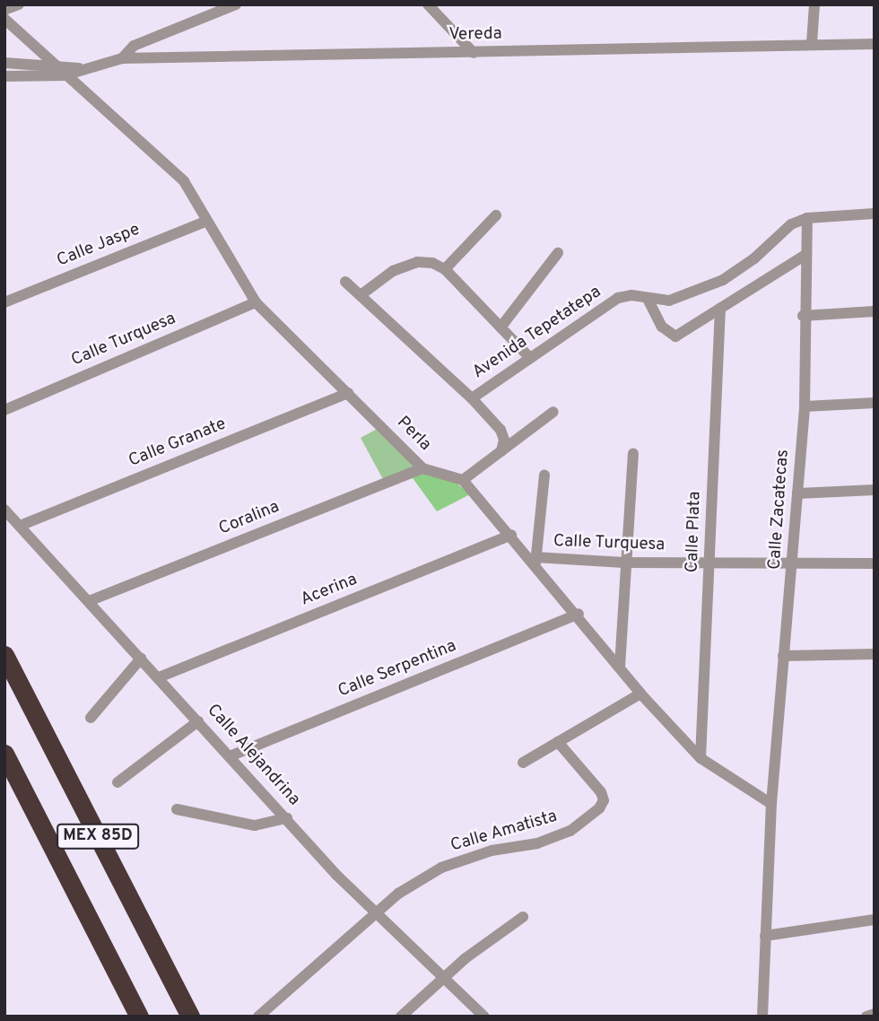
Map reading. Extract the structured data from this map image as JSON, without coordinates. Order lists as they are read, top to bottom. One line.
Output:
{"streets":{"highway":["MEX 85D"],"street":["Vereda","Calle Jaspe","Avenida Tepetatepa","Calle Turquesa","Perla","Calle Granate","Calle Zacatecas","Coralina","Calle Plata","Acerina","Calle Serpentina","Calle Alejandrina","Calle Amatista"]},"crossings":[["Vereda","Perla"],["Calle Jaspe","Perla"],["Avenida Tepetatepa","Calle Zacatecas"],["Calle Turquesa","Perla"],["Calle Turquesa","Calle Zacatecas"],["Calle Turquesa","Calle Plata"],["Perla","Calle Granate"],["Perla","Coralina"],["Calle Granate","Calle Alejandrina"],["Coralina","Calle Alejandrina"],["Acerina","Calle Alejandrina"],["Calle Serpentina","Calle Alejandrina"],["Calle Alejandrina","Calle Amatista"]]}
